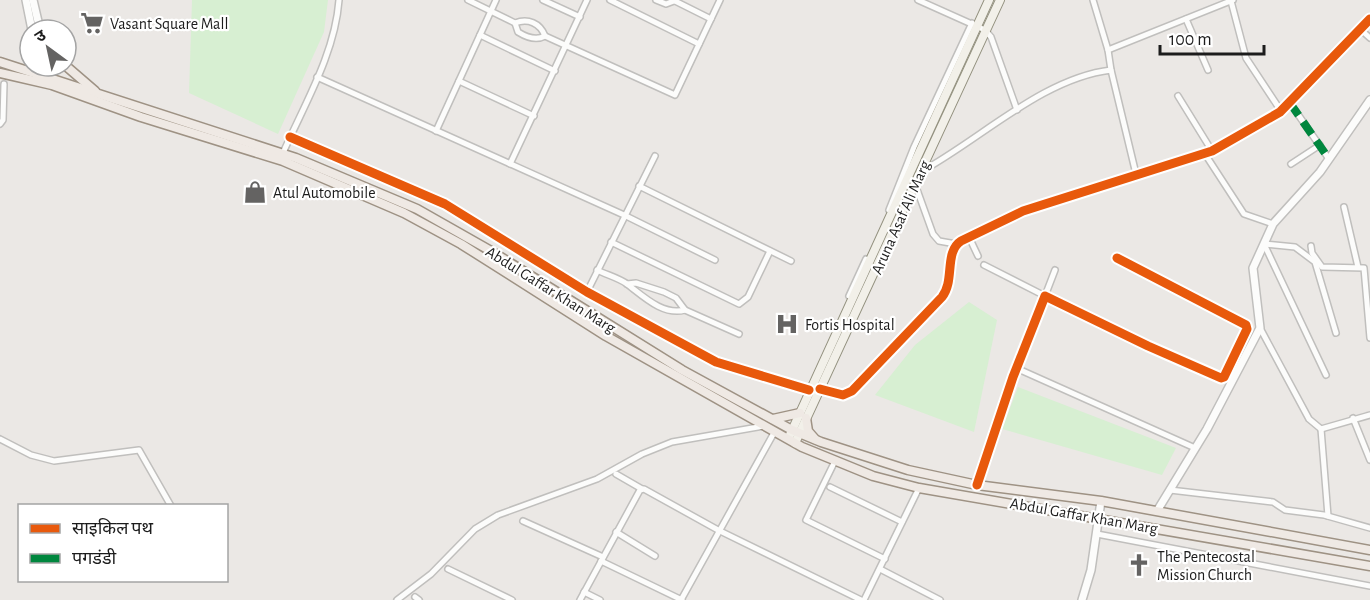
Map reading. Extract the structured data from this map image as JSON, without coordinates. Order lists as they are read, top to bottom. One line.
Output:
{"streets":{"main road":["Aruna Asaf Ali Marg","Abdul Gaffar Khan Marg"]},"crossings":[["Aruna Asaf Ali Marg","Abdul Gaffar Khan Marg"]],"places":{"supermarket":["Vasant Square Mall"],"shop":["Atul Automobile"],"hospital":["Fortis Hospital"],"church":["The Pentecostal Mission Church"]},"legend":["साइकिल पथ","पगडंडी"],"scale_bar":"100 m","north":"top left"}
